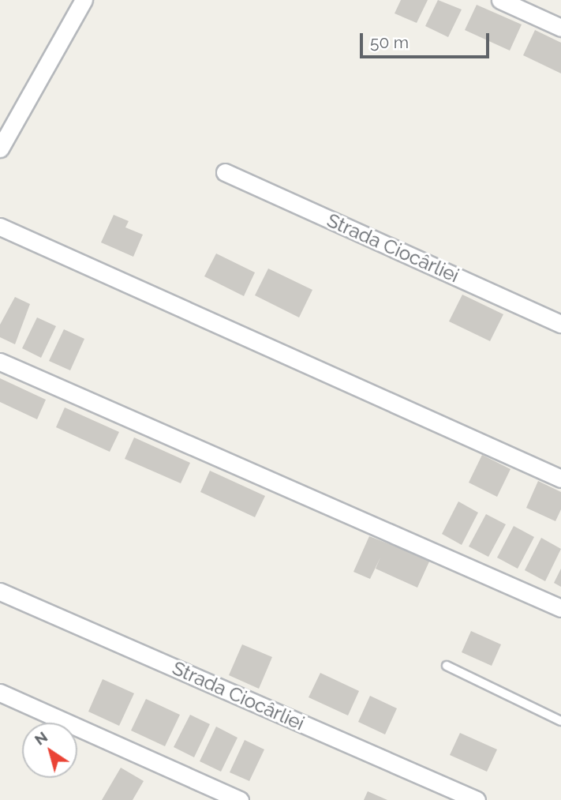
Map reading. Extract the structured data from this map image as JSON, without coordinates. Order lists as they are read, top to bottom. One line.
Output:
{"streets":{"street":["Strada Ciocârliei"]},"scale_bar":"50 m","north":"top left"}
